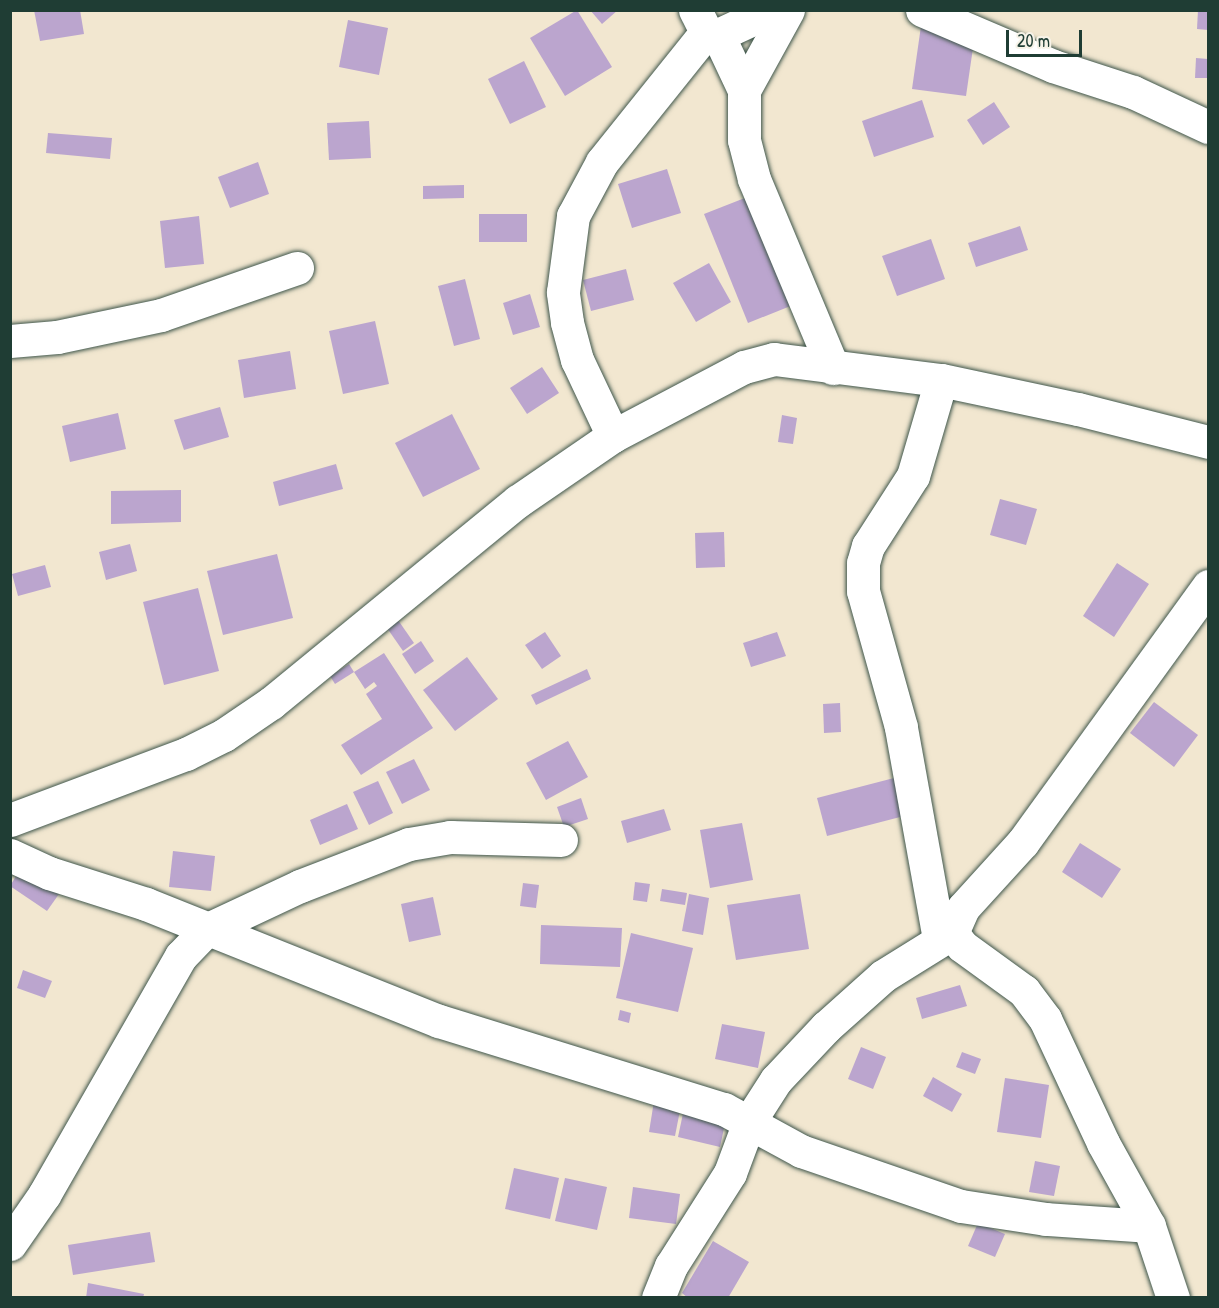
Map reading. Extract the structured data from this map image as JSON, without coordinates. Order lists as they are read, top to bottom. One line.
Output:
{"scale_bar":"20 m"}
